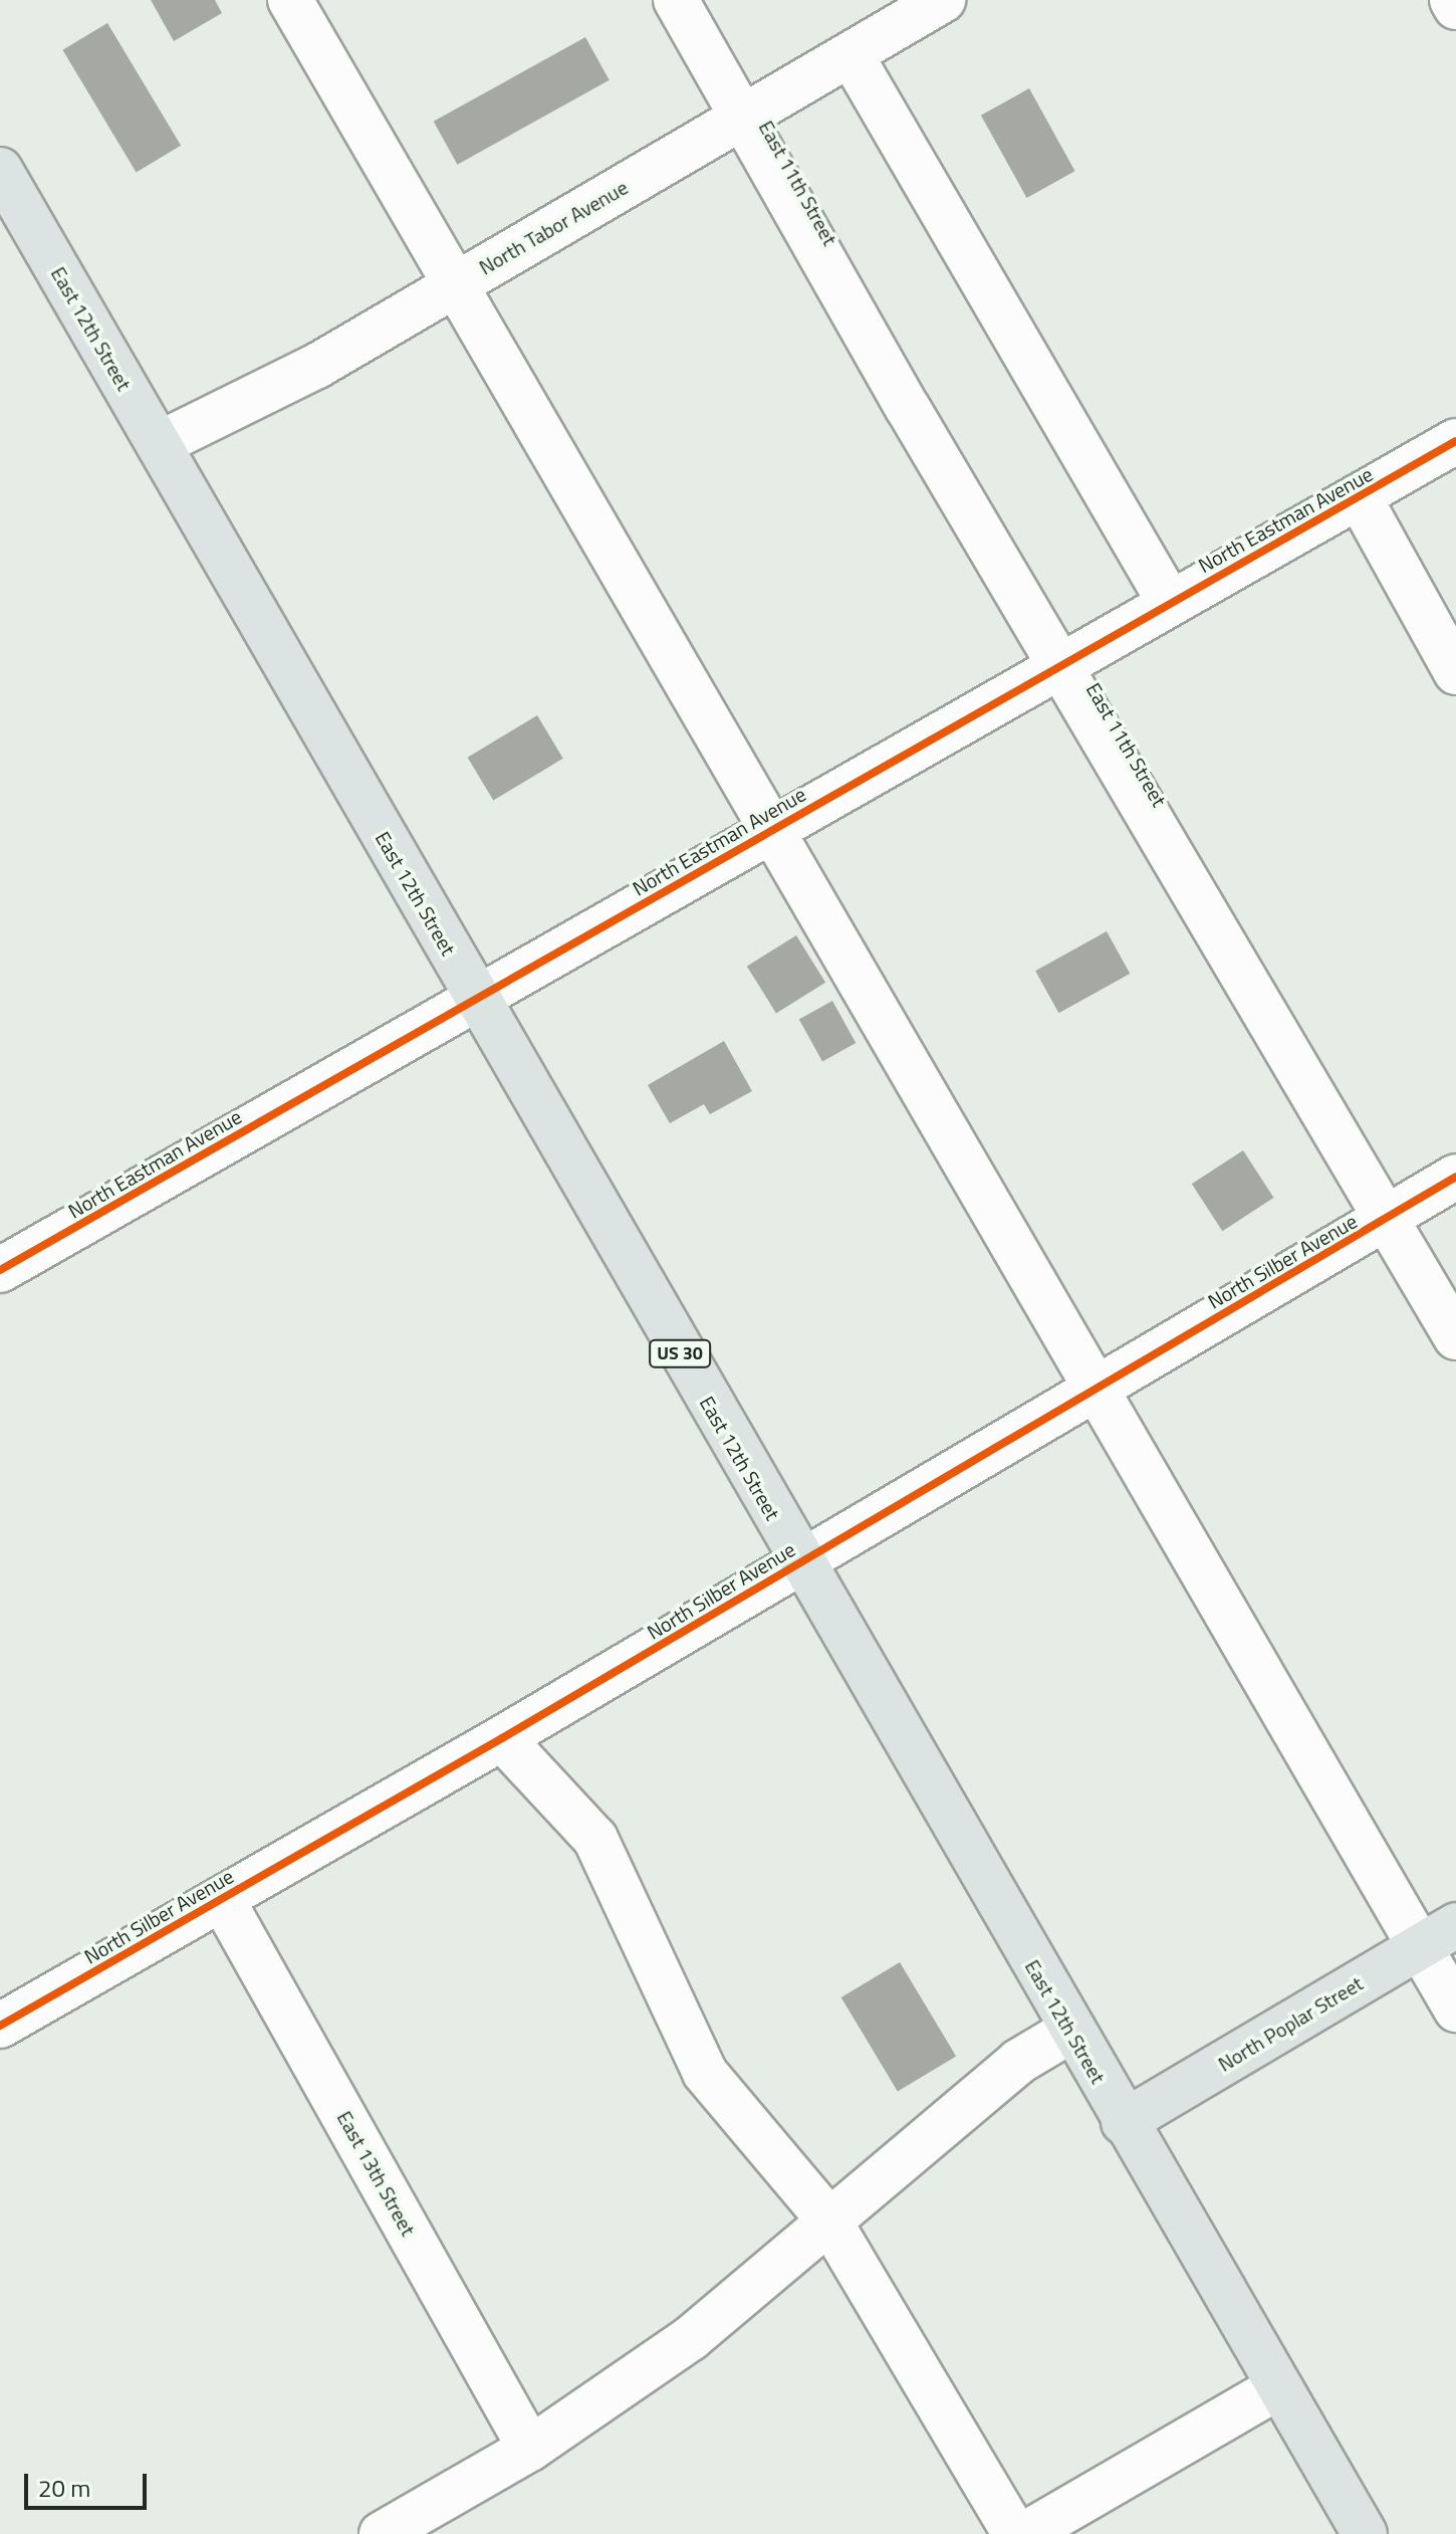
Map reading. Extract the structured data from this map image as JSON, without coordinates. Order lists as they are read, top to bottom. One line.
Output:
{"streets":{"main road":["East 12th Street","US 30","North Poplar Street"],"street":["East 11th Street","North Tabor Avenue","North Eastman Avenue","North Silber Avenue","East 13th Street"]},"crossings":[["East 11th Street","North Tabor Avenue"],["East 11th Street","North Eastman Avenue"],["East 11th Street","North Silber Avenue"],["North Tabor Avenue","East 12th Street"],["East 12th Street","North Eastman Avenue"],["East 12th Street","North Silber Avenue"],["East 12th Street","North Poplar Street"],["North Silber Avenue","East 13th Street"]],"scale_bar":"20 m"}
